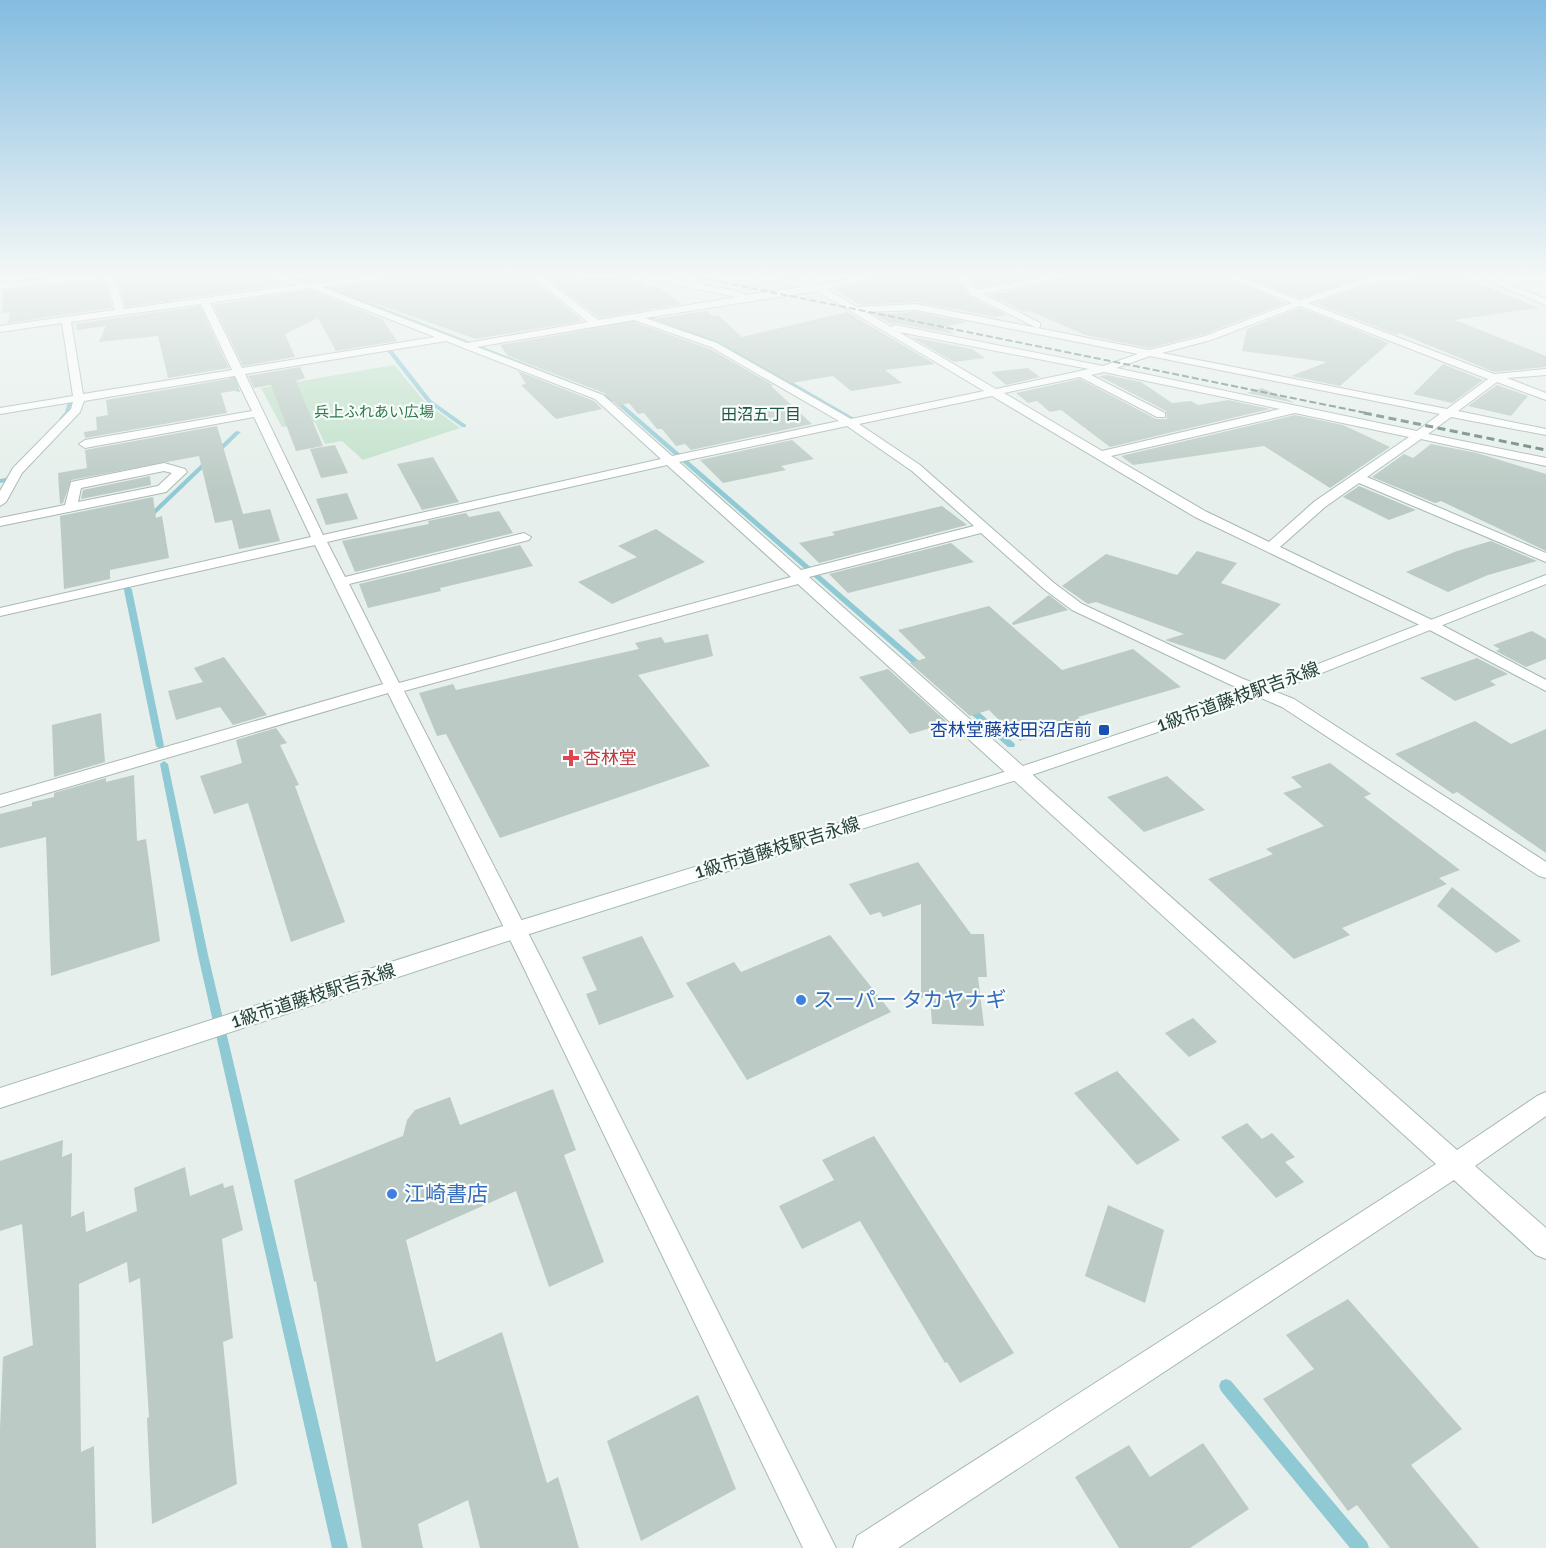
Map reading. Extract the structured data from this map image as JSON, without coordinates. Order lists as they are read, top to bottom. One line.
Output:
{"streets":{"street":["1級市道藤枝駅吉永線"]},"districts":["田沼五丁目"],"parks":["兵上ふれあい広場"],"places":{"transit":["杏林堂藤枝田沼店前"],"health":["杏林堂"],"other":["スーパー タカヤナギ","江崎書店"]}}
